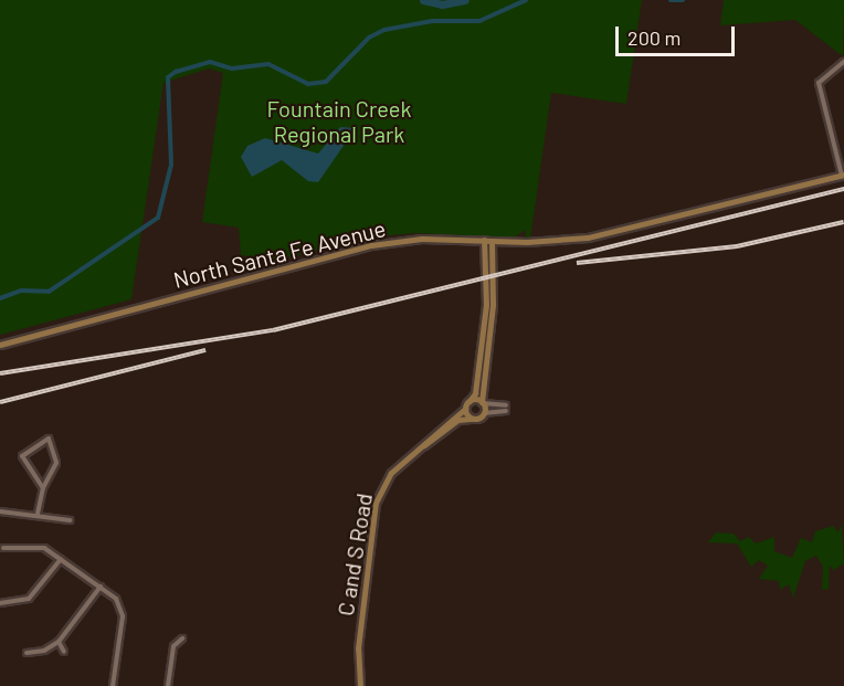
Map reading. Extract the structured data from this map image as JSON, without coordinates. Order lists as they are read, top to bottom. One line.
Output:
{"streets":{"main road":["North Santa Fe Avenue","C and S Road"]},"parks":["Fountain Creek Regional Park"],"scale_bar":"200 m"}
